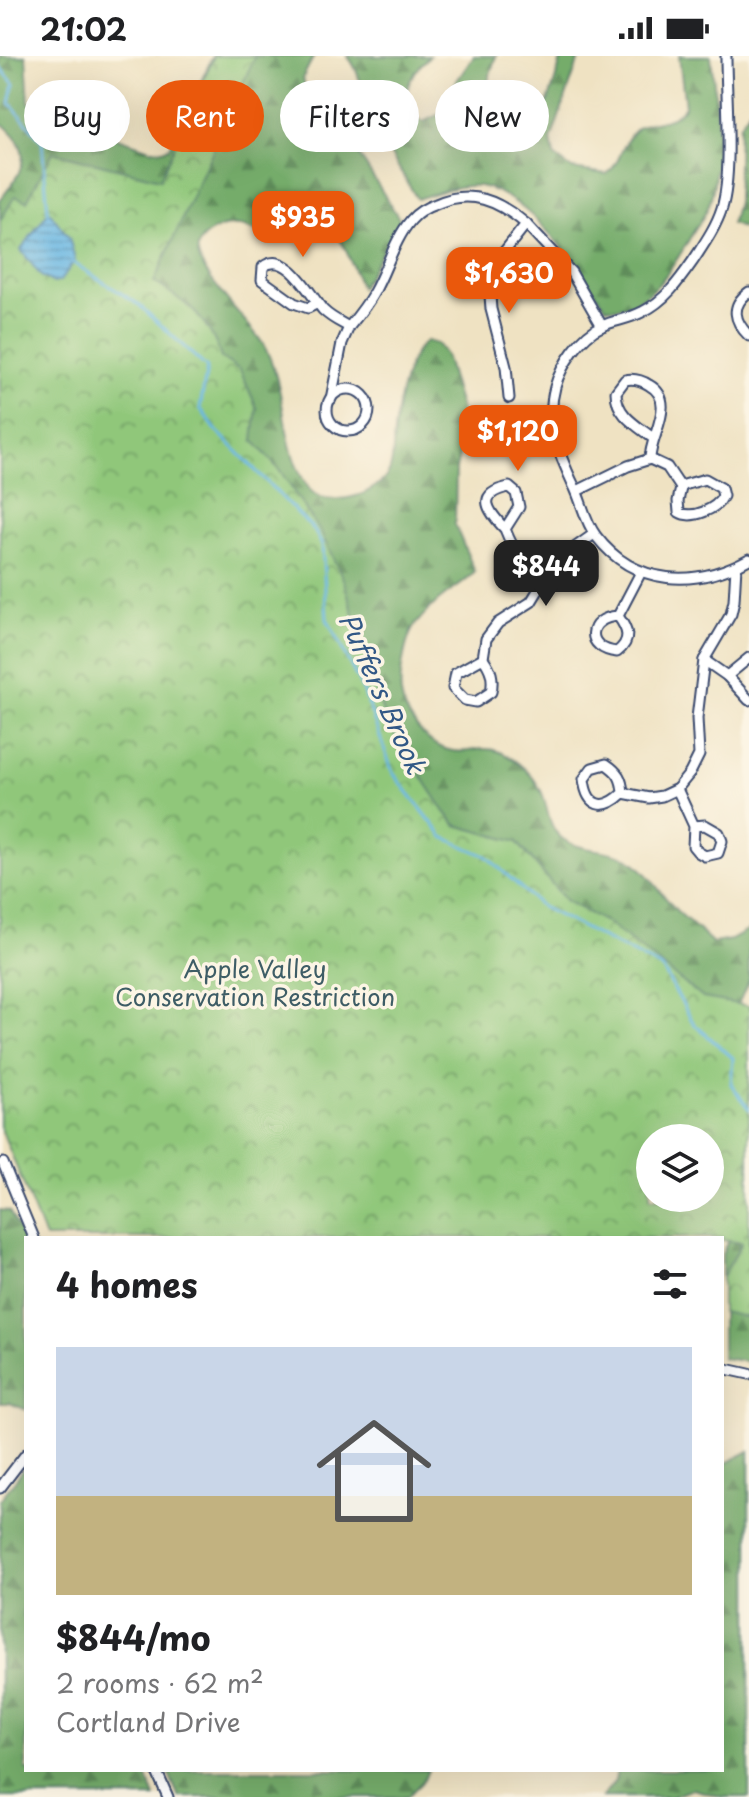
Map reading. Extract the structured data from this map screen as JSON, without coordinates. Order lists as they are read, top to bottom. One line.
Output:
{"water":["Puffers Brook"],"parks":["Apple Valley Conservation Restriction"],"page":{"status":"21:02","chip":["Buy","Rent","Filters","New"],"price":["$935","$1,630","$1,120","$844"],"heading":"4 homes","list":[{"name":"$844/mo","note":"2 rooms · 62 m² · Cortland Drive"}]}}
